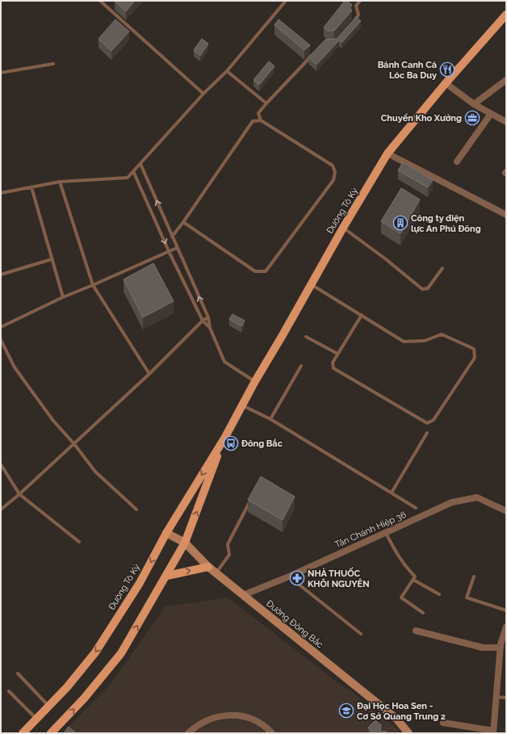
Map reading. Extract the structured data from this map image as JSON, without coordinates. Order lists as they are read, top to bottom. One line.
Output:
{"streets":{"main road":["Đường Tô Ký"],"street":["Tân Chánh Hiệp 36","Đường Đông Bắc"]},"crossings":[["Đường Tô Ký","Đường Đông Bắc"],["Tân Chánh Hiệp 36","Đường Đông Bắc"]],"places":{"restaurant":["Bánh Canh Cá Lóc Ba Duy"],"office":["Chuyển Kho Xưởng"],"building":["Công ty điện lực An Phú Đông"],"bus stop":["Đông Bắc"],"pharmacy":["NHÀ THUỐC KHÔI NGUYÊN"],"school or university":["Đại Học Hoa Sen - Cơ Sở Quang Trung 2"]}}
